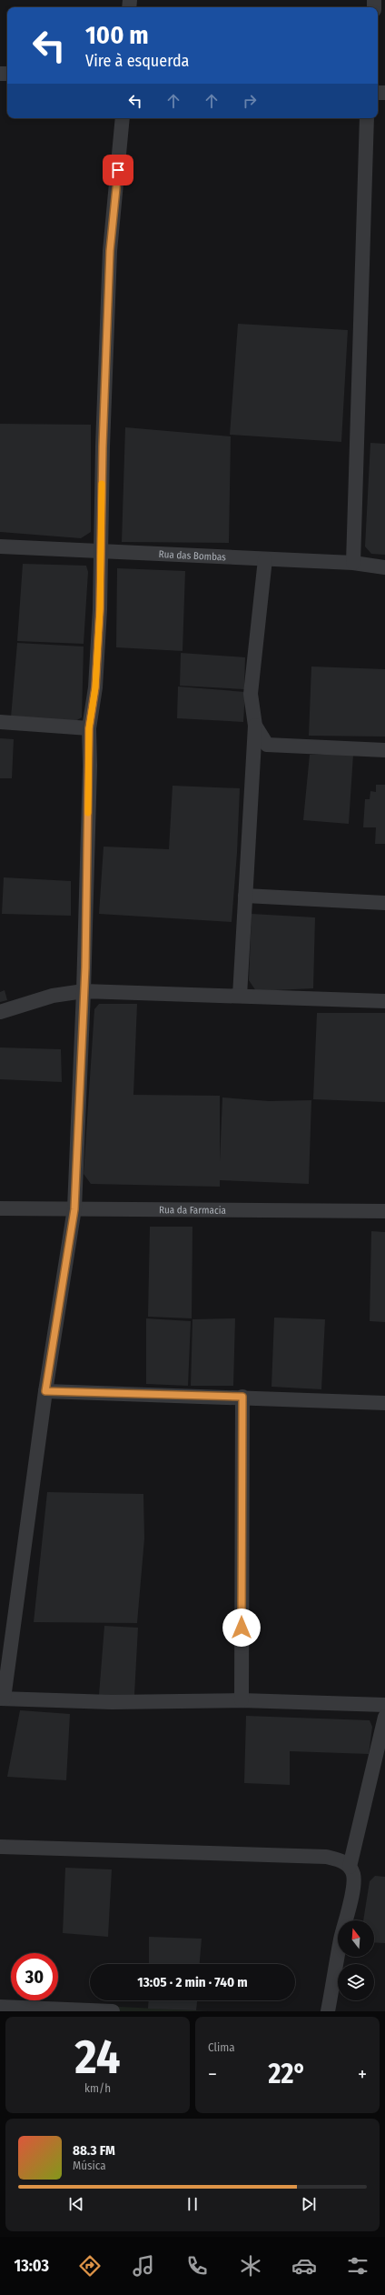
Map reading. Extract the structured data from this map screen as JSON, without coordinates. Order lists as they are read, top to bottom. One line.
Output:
{"streets":{"street":["Rua das Bombas","Rua da Farmacia"]},"north":"top","page":{"turn":["100 m","Vire à esquerda"],"limit":"30","trip":"13:05 · 2 min · 740 m","tile":[["24","km/h"],"Clima"],"heat":["−","22°","+"],"song":["88.3 FM","Música"],"tabs":"13:03"}}
